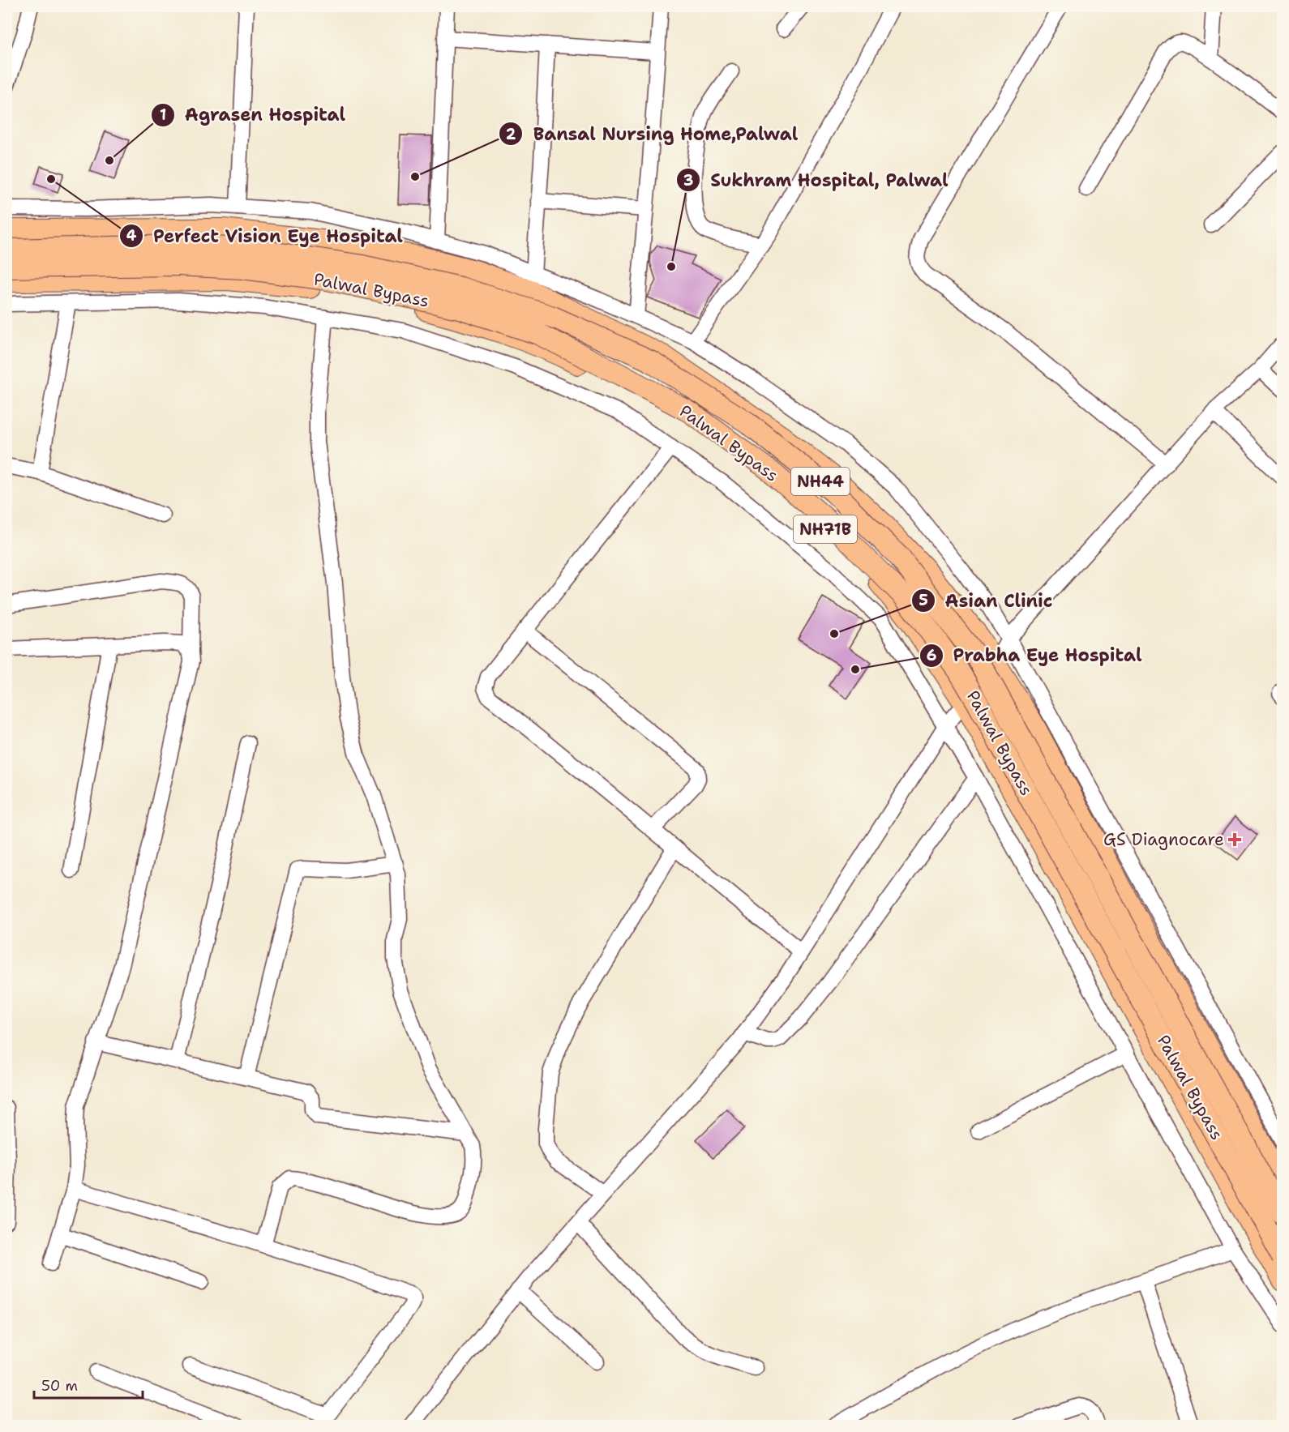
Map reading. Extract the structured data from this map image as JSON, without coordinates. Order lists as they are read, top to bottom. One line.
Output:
{"streets":{"highway":["Palwal Bypass","NH44","NH71B"]},"places":{"other":["Agrasen Hospital","Bansal Nursing Home,Palwal","Perfect Vision Eye Hospital","Sukhram Hospital, Palwal","Asian Clinic","Prabha Eye Hospital"],"health":["GS Diagnocare"]},"scale_bar":"50 m"}
